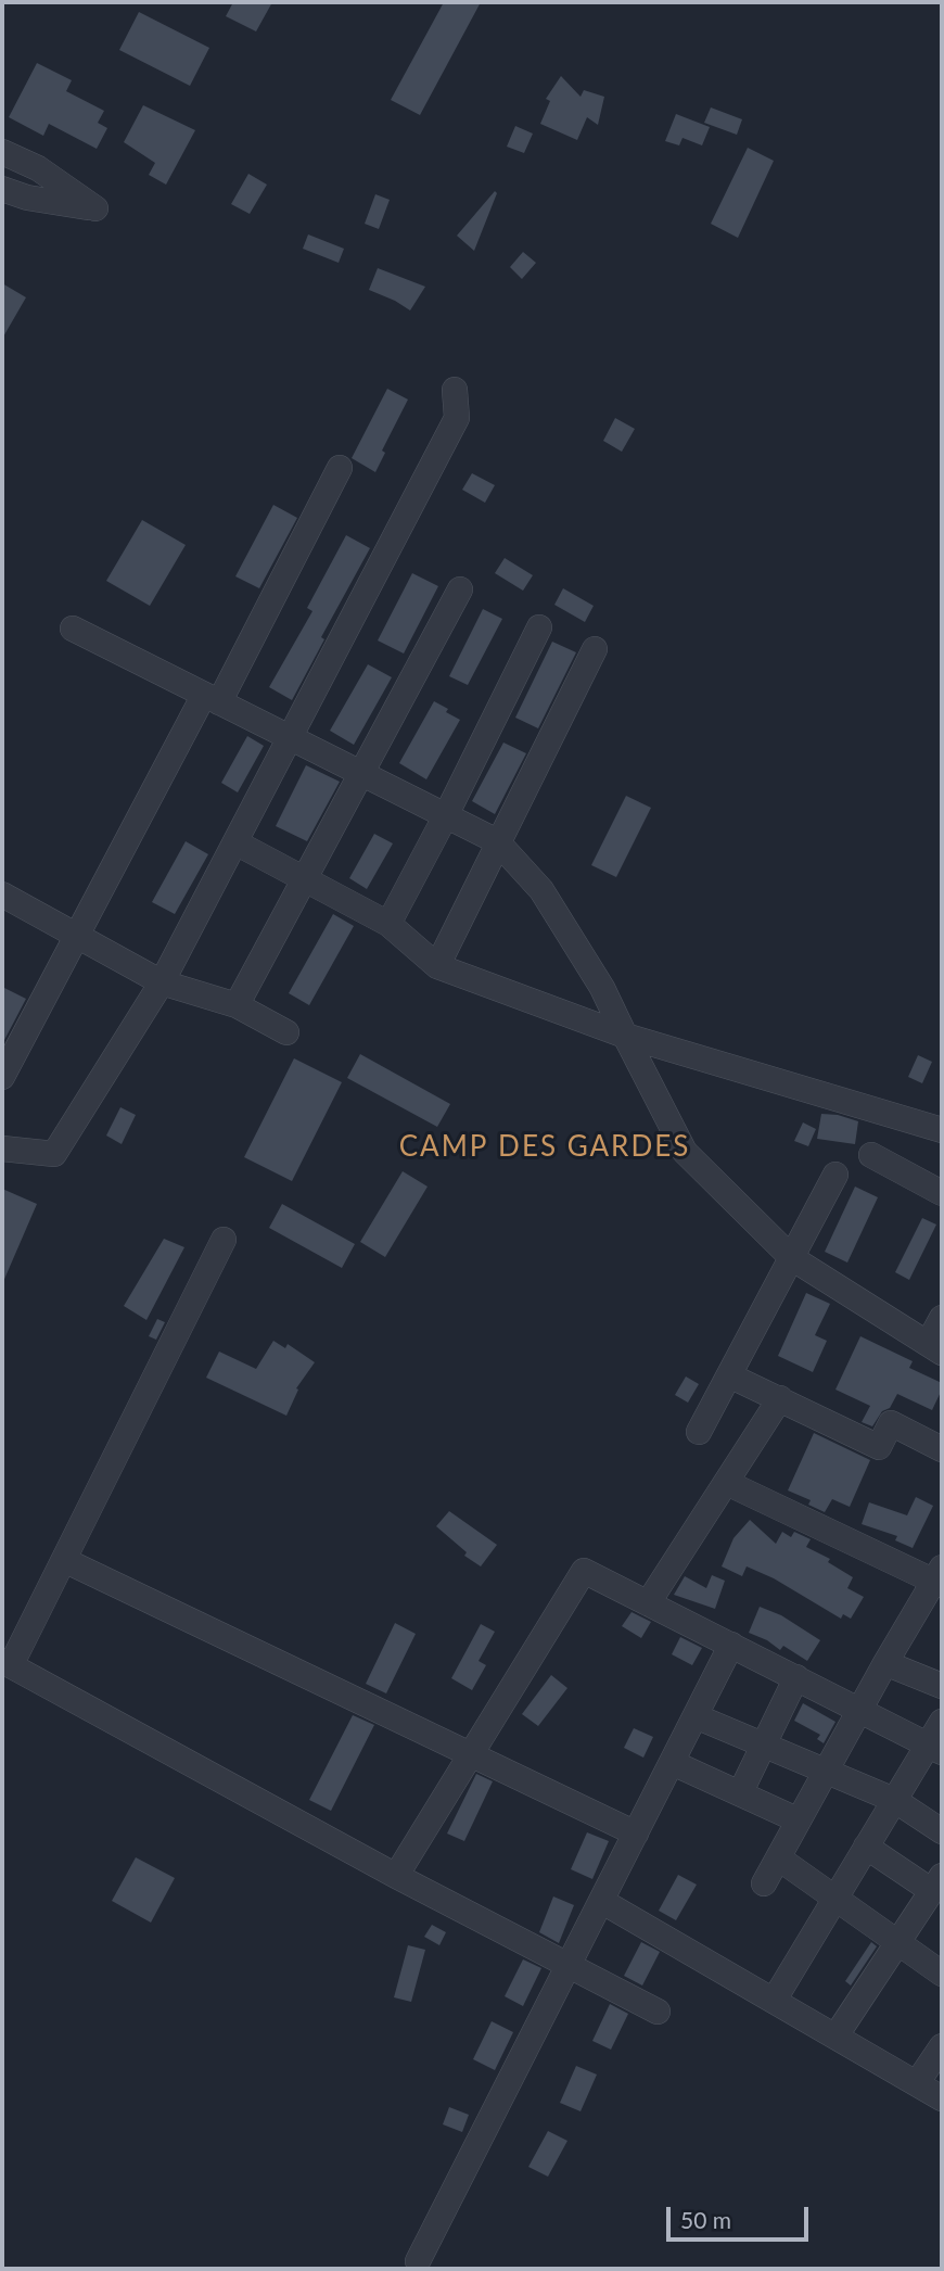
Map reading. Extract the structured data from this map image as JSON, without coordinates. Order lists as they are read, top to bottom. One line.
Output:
{"districts":["CAMP DES GARDES"],"scale_bar":"50 m"}
